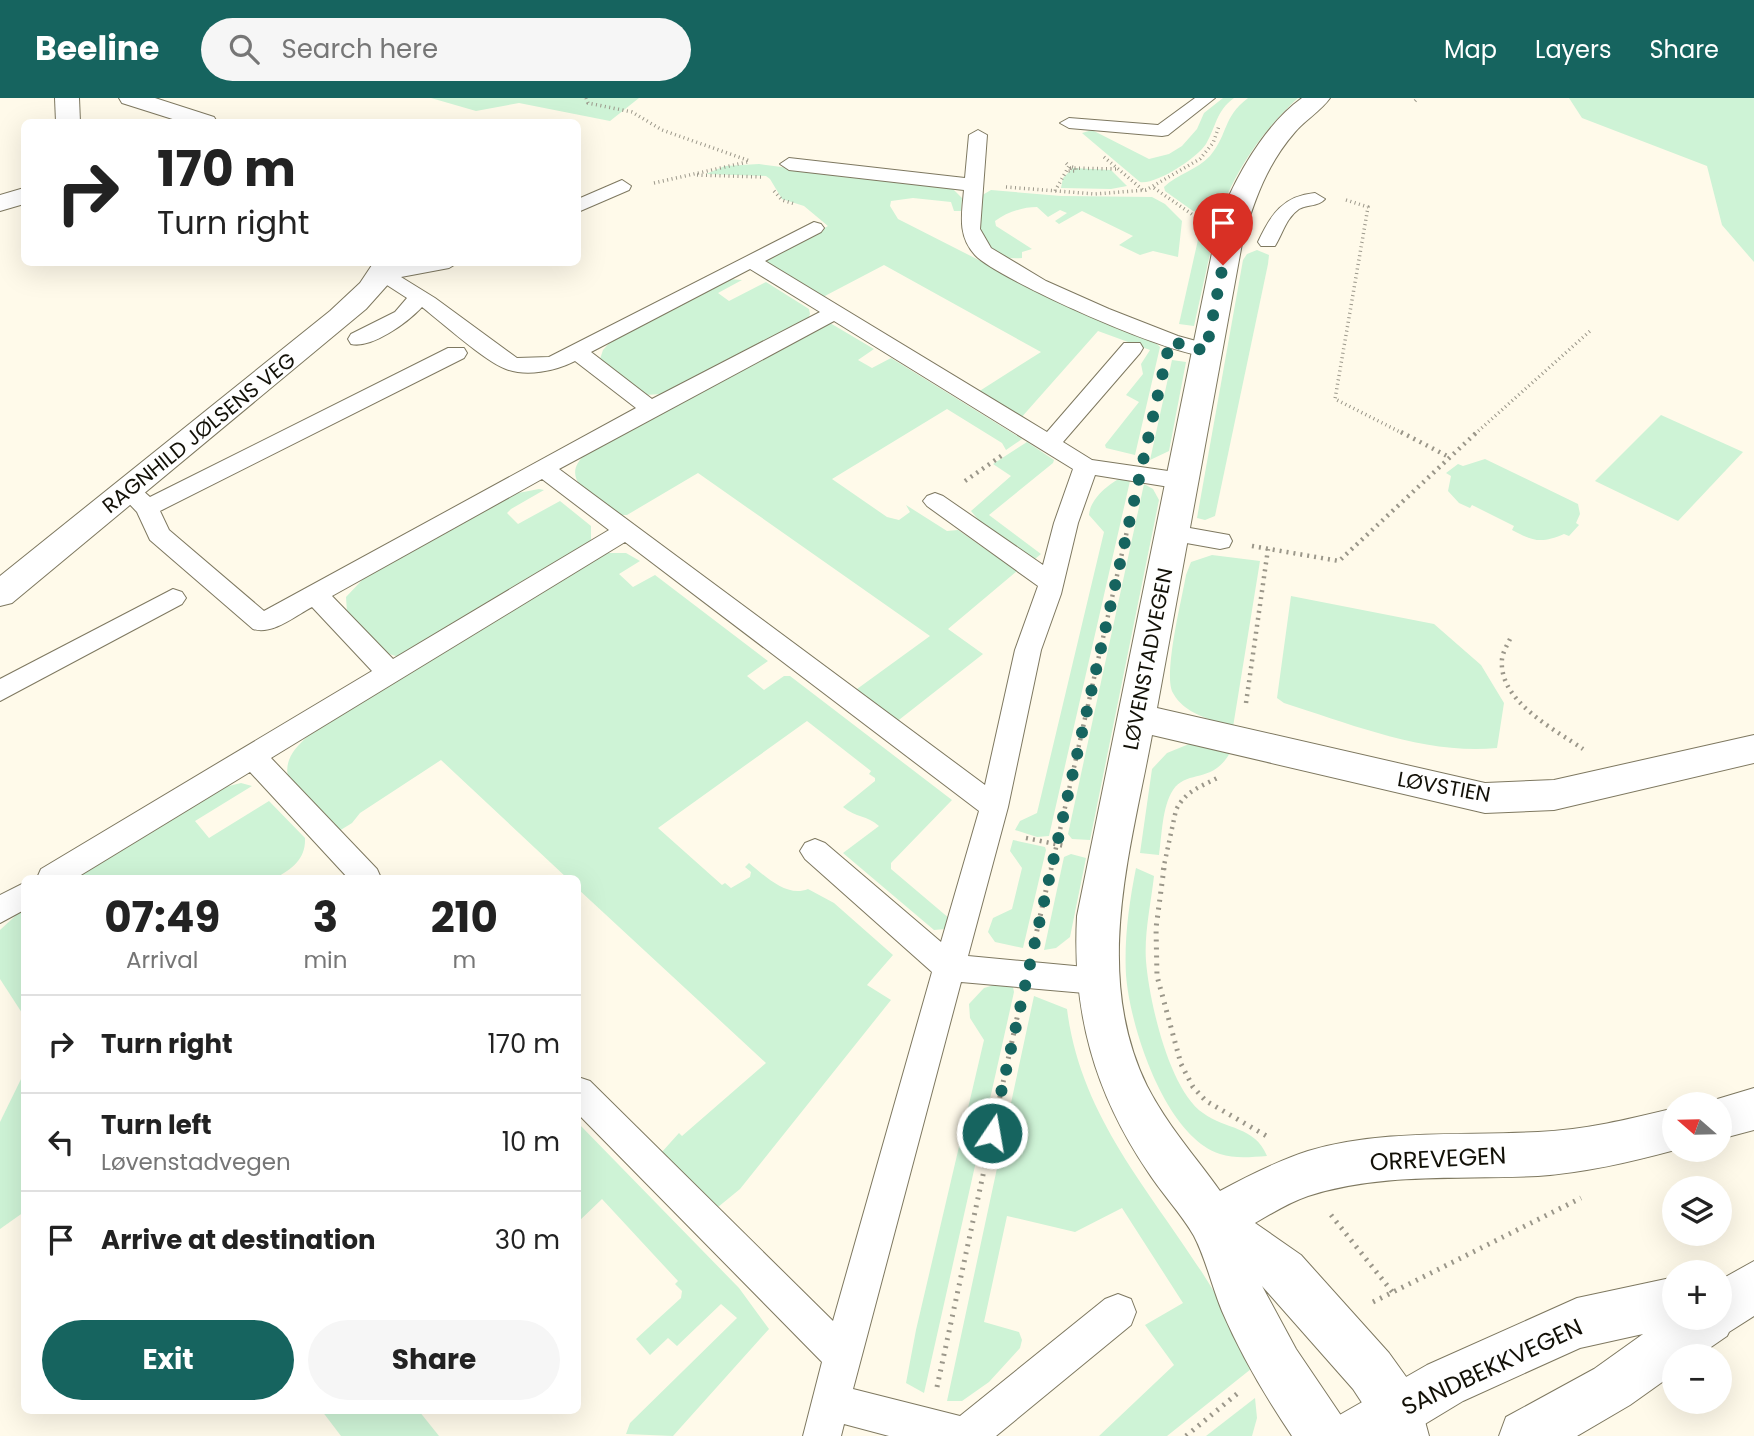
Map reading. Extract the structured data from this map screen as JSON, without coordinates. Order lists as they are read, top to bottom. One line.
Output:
{"streets":{"street":["RAGNHILD JØLSENS VEG","LØVENSTADVEGEN","LØVSTIEN","ORREVEGEN","SANDBEKKVEGEN"]},"crossings":[["LØVENSTADVEGEN","LØVSTIEN"],["LØVENSTADVEGEN","ORREVEGEN"],["LØVENSTADVEGEN","SANDBEKKVEGEN"]],"north":"left","page":{"header":"Beeline","search":"Search here","nav":["Map","Layers","Share"],"turn":["170 m","Turn right"],"eta":["07:49","Arrival","3","min","210","m"],"list":[{"name":"Turn right","value":"170 m"},{"name":"Turn left","note":"Løvenstadvegen","value":"10 m"},{"name":"Arrive at destination","value":"30 m"}],"map_buttons":["+","−"],"buttons":["Exit","Share"]}}
